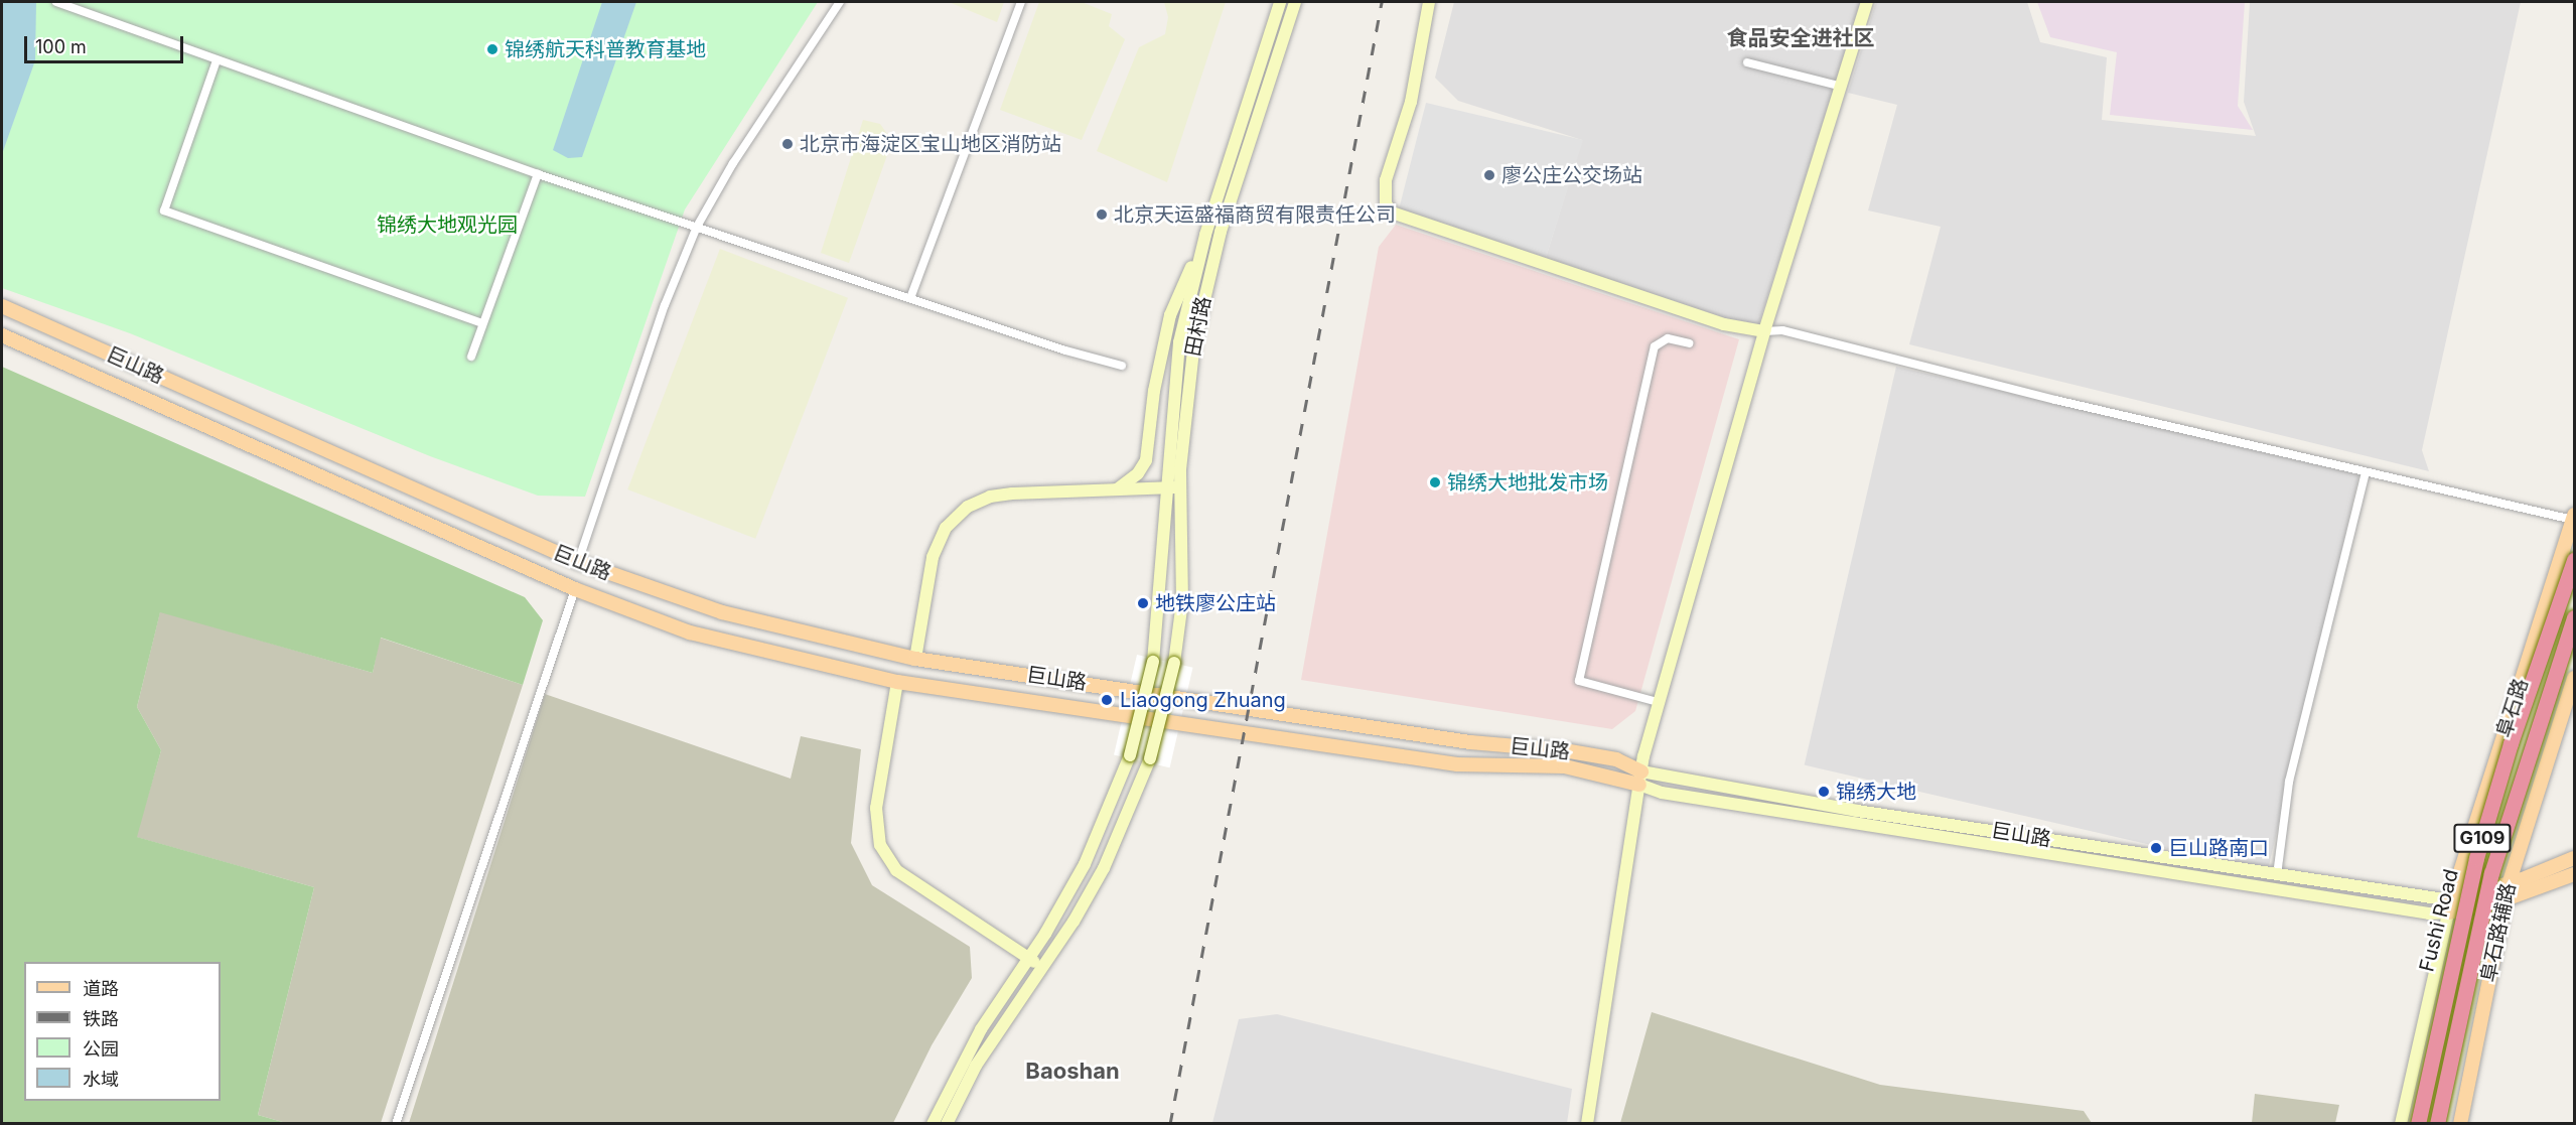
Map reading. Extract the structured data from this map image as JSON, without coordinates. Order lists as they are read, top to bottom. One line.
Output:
{"streets":{"highway":["G109","Fushi Road"],"main road":["田村路","巨山路","阜石路","阜石路辅路"]},"crossings":[["巨山路","阜石路"]],"districts":["食品安全进社区","Baoshan"],"parks":["锦绣大地观光园"],"places":["锦绣航天科普教育基地","北京市海淀区宝山地区消防站","廖公庄公交场站","北京天运盛福商贸有限责任公司","锦绣大地批发市场","地铁廖公庄站","Liaogong Zhuang","锦绣大地","巨山路南口"],"legend":["道路","铁路","公园","水域"],"scale_bar":"100 m"}
